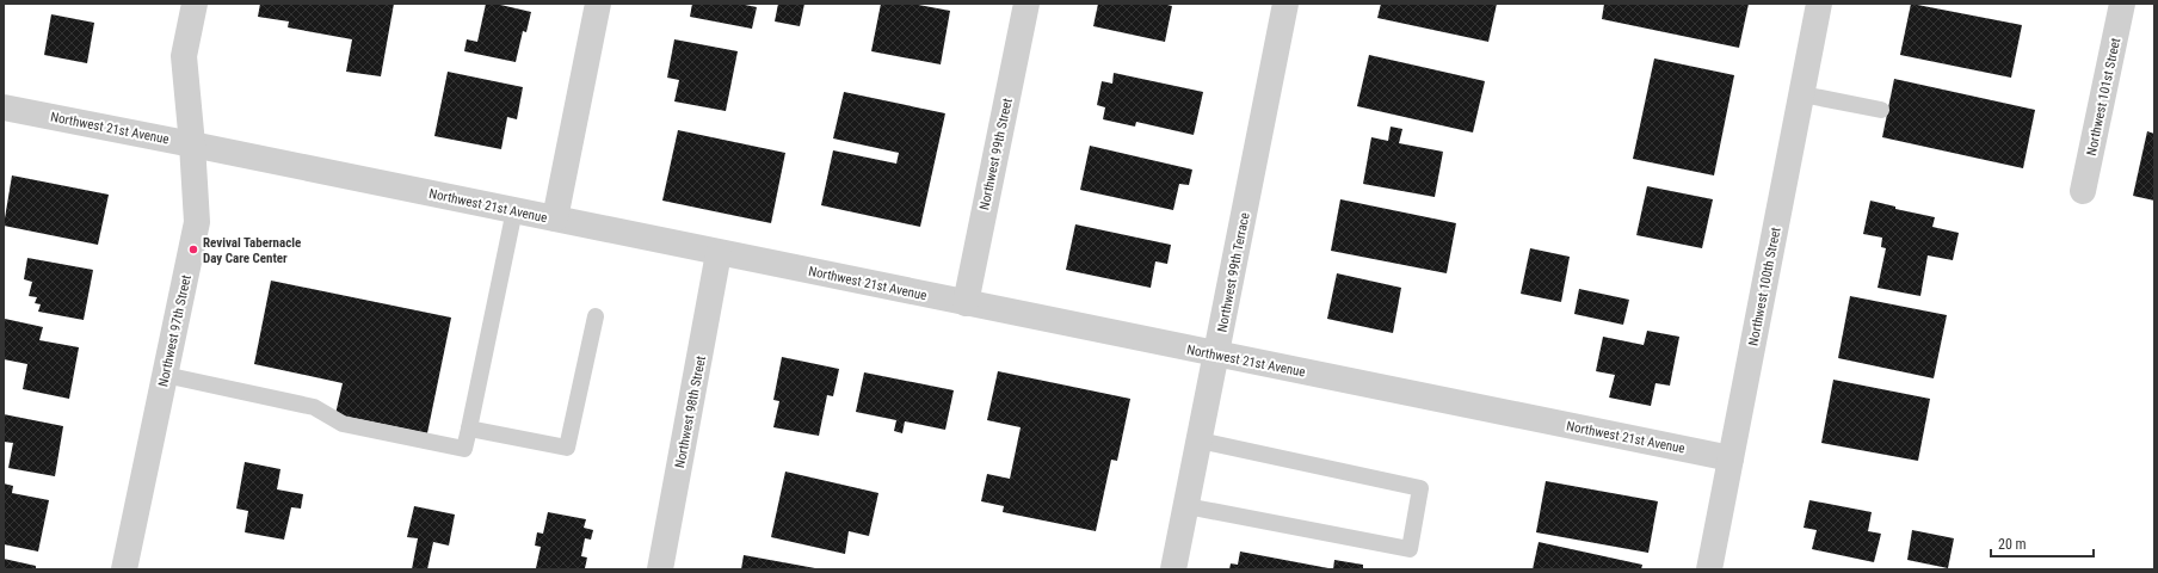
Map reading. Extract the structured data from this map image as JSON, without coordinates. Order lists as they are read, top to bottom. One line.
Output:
{"streets":{"street":["Northwest 101st Street","Northwest 21st Avenue","Northwest 99th Street","Northwest 99th Terrace","Northwest 100th Street","Northwest 97th Street","Northwest 98th Street"]},"crossings":[["Northwest 21st Avenue","Northwest 99th Street"],["Northwest 21st Avenue","Northwest 99th Terrace"],["Northwest 21st Avenue","Northwest 100th Street"],["Northwest 21st Avenue","Northwest 97th Street"],["Northwest 21st Avenue","Northwest 98th Street"]],"places":["Revival Tabernacle Day Care Center"],"scale_bar":"20 m"}
